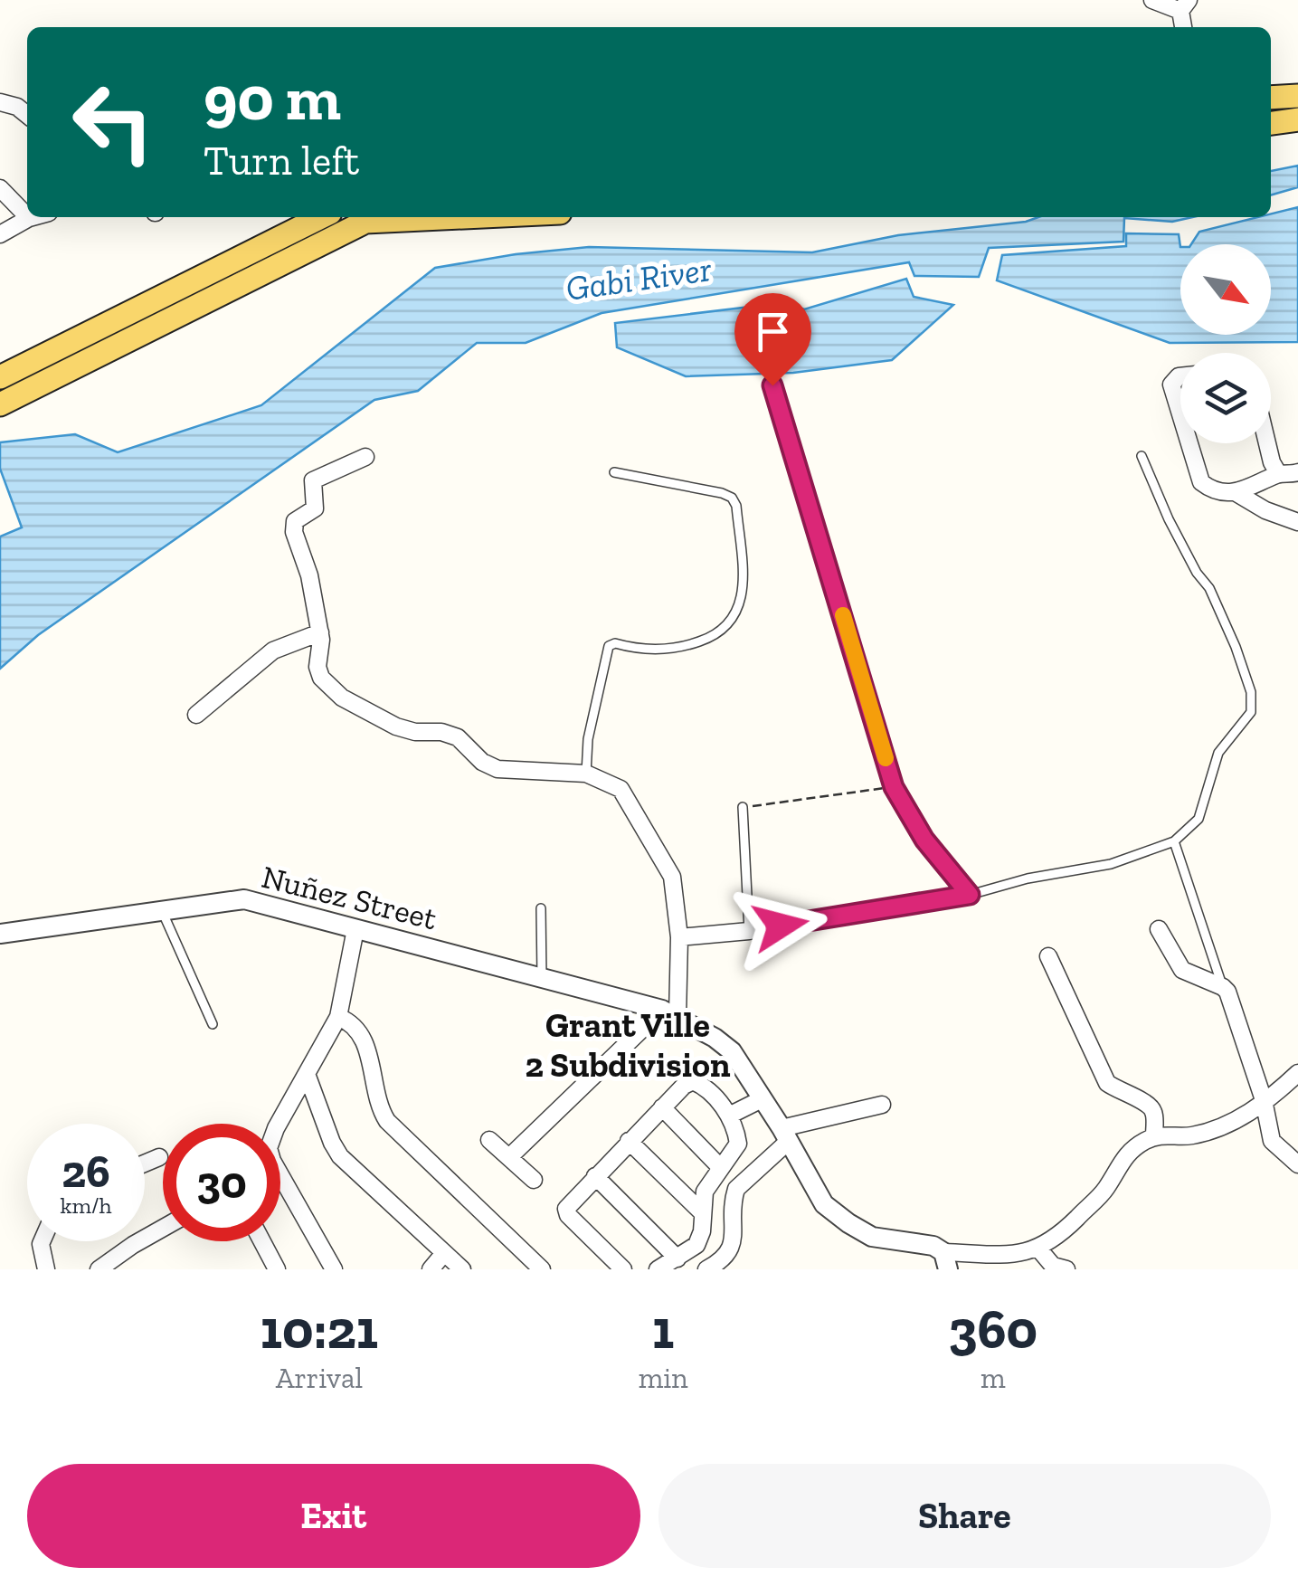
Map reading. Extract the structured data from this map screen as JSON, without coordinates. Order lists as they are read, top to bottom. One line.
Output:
{"streets":{"street":["Nuñez Street"]},"districts":["Grant Ville 2 Subdivision"],"water":["Gabi River"],"north":"bottom right","page":{"turn":["90 m","Turn left"],"speed":"26 km/h","limit":"30","eta":["10:21","Arrival","1","min","360","m"],"buttons":["Exit","Share"]}}
